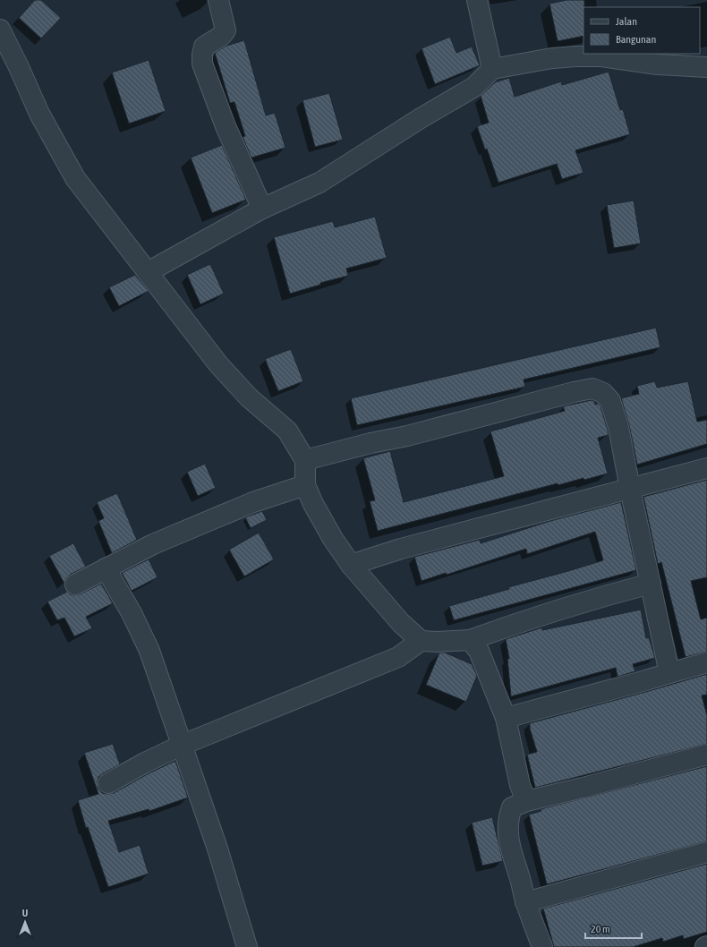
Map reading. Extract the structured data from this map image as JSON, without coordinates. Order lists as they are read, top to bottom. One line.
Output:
{"legend":["Jalan","Bangunan"],"scale_bar":"20 m","north":"top"}
